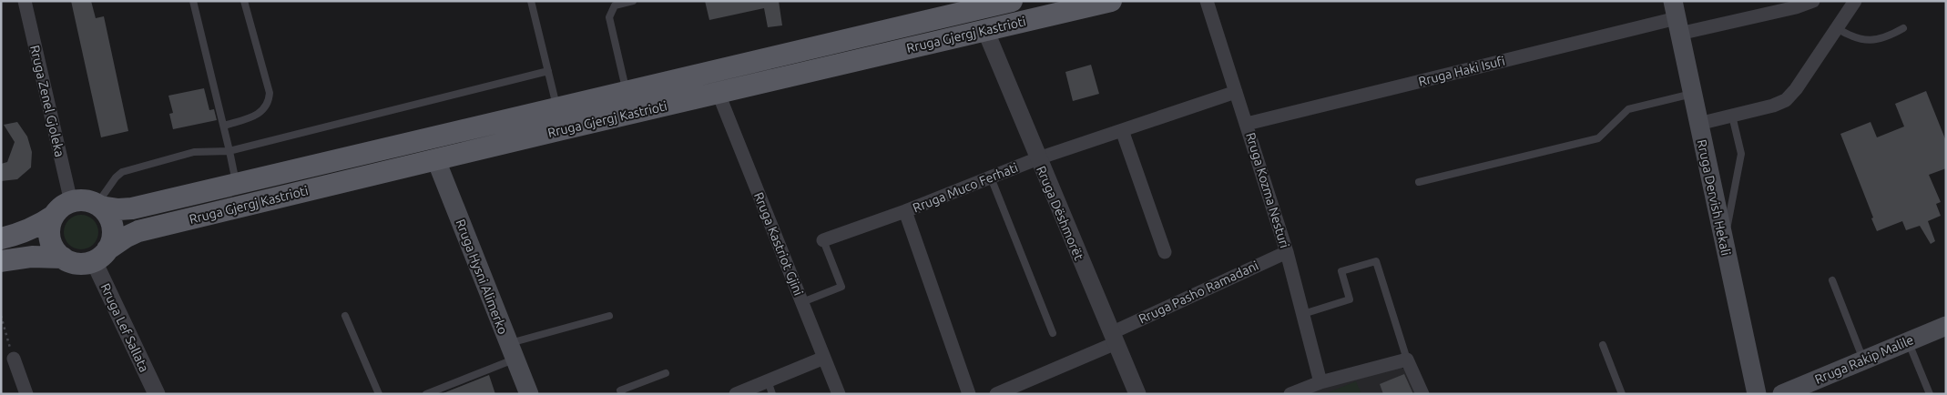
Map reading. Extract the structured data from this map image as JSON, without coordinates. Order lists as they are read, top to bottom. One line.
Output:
{"streets":{"main road":["Rruga Gjergj Kastrioti","Rruga Dervish Hekali","Rruga Hysni Alimerko","Rruga Rakip Malile"],"street":["Rruga Haki Isufi","Rruga Zenel Gjoleka","Rruga Muco Ferhati","Rruga Kozma Nesturi","Rruga Dëshmorët","Rruga Kastriot Gjini","Rruga Pasho Ramadani","Rruga Lef Sallata"]},"crossings":[["Rruga Gjergj Kastrioti","Rruga Zenel Gjoleka"],["Rruga Gjergj Kastrioti","Rruga Dëshmorët"],["Rruga Gjergj Kastrioti","Rruga Kastriot Gjini"],["Rruga Gjergj Kastrioti","Rruga Hysni Alimerko"],["Rruga Gjergj Kastrioti","Rruga Lef Sallata"],["Rruga Haki Isufi","Rruga Kozma Nesturi"],["Rruga Haki Isufi","Rruga Dervish Hekali"],["Rruga Zenel Gjoleka","Rruga Lef Sallata"],["Rruga Muco Ferhati","Rruga Kozma Nesturi"],["Rruga Muco Ferhati","Rruga Dëshmorët"],["Rruga Kozma Nesturi","Rruga Pasho Ramadani"],["Rruga Dëshmorët","Rruga Pasho Ramadani"]]}
